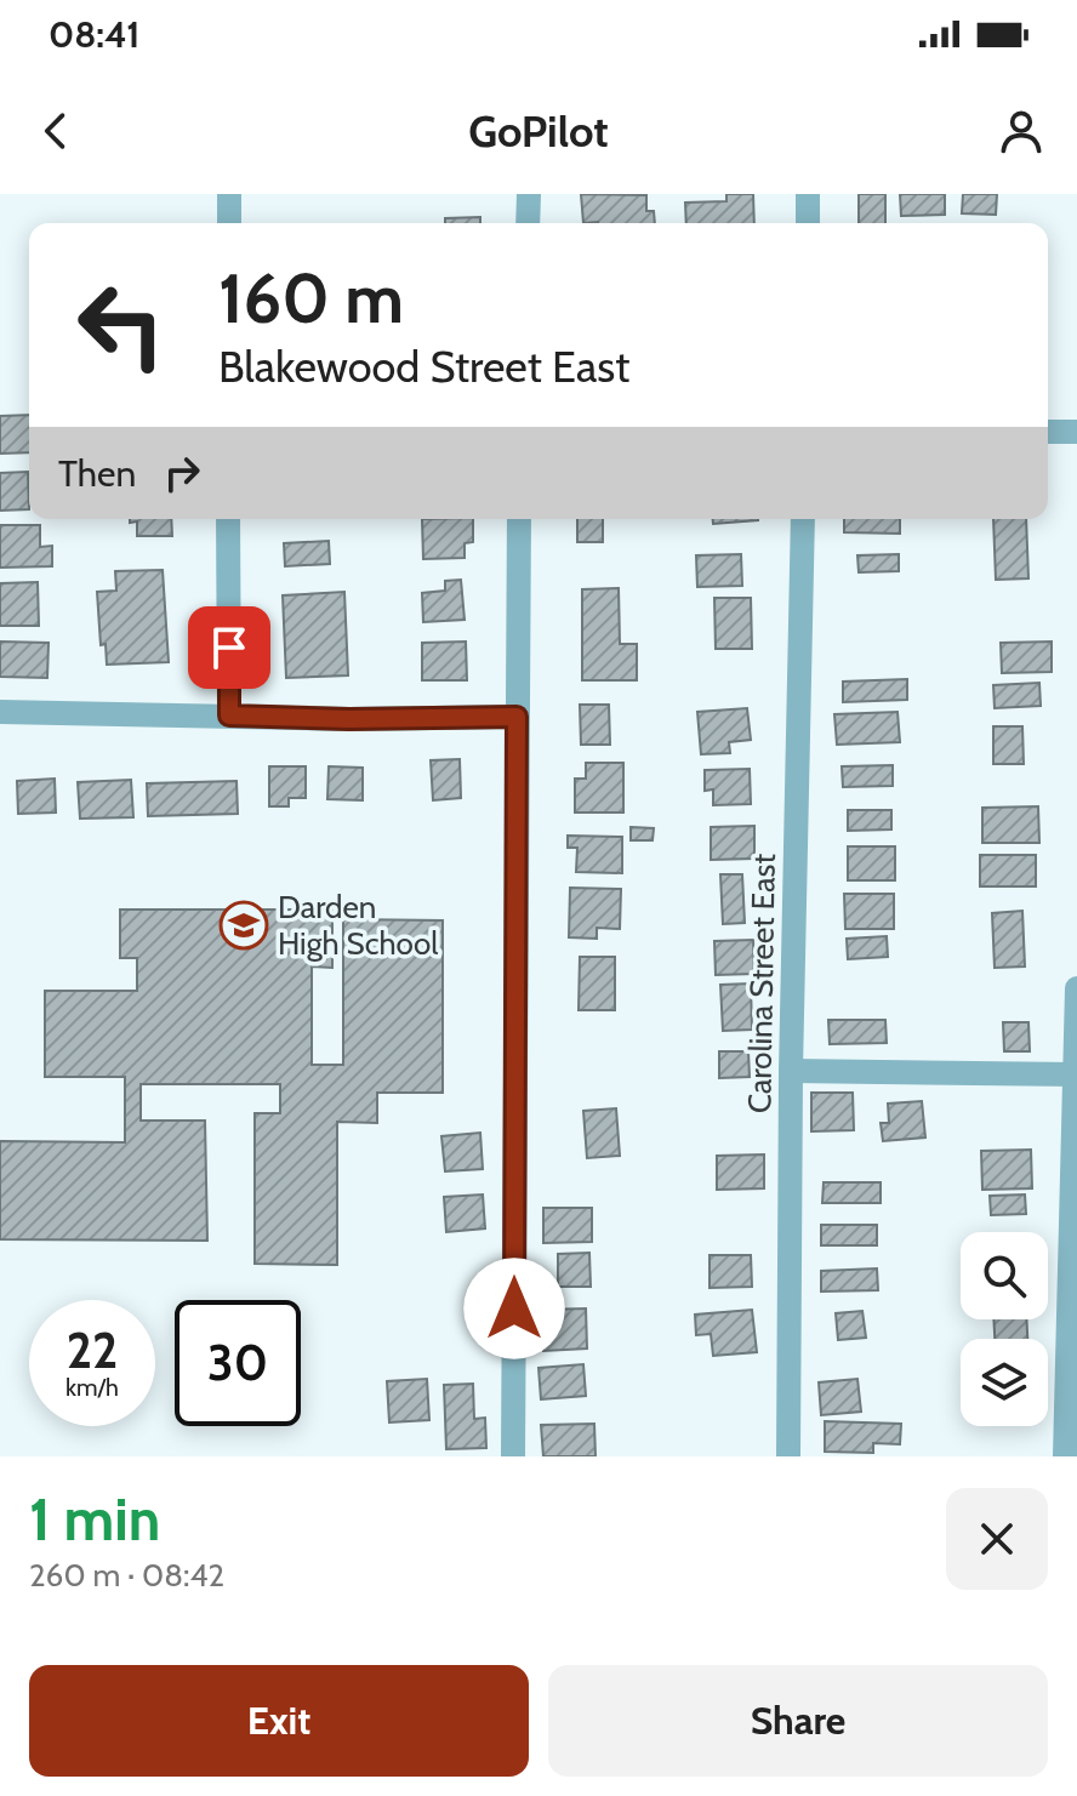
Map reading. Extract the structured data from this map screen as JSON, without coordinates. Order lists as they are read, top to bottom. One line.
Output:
{"streets":{"street":["Carolina Street East"]},"places":{"school or university":["Darden High School"]},"page":{"status":"08:41","header":"GoPilot","turn":["160 m","Blakewood Street East"],"then":"Then","speed":"22 km/h","limit":"30","heading":["1 min","260 m · 08:42"],"buttons":["Exit","Share"]}}
